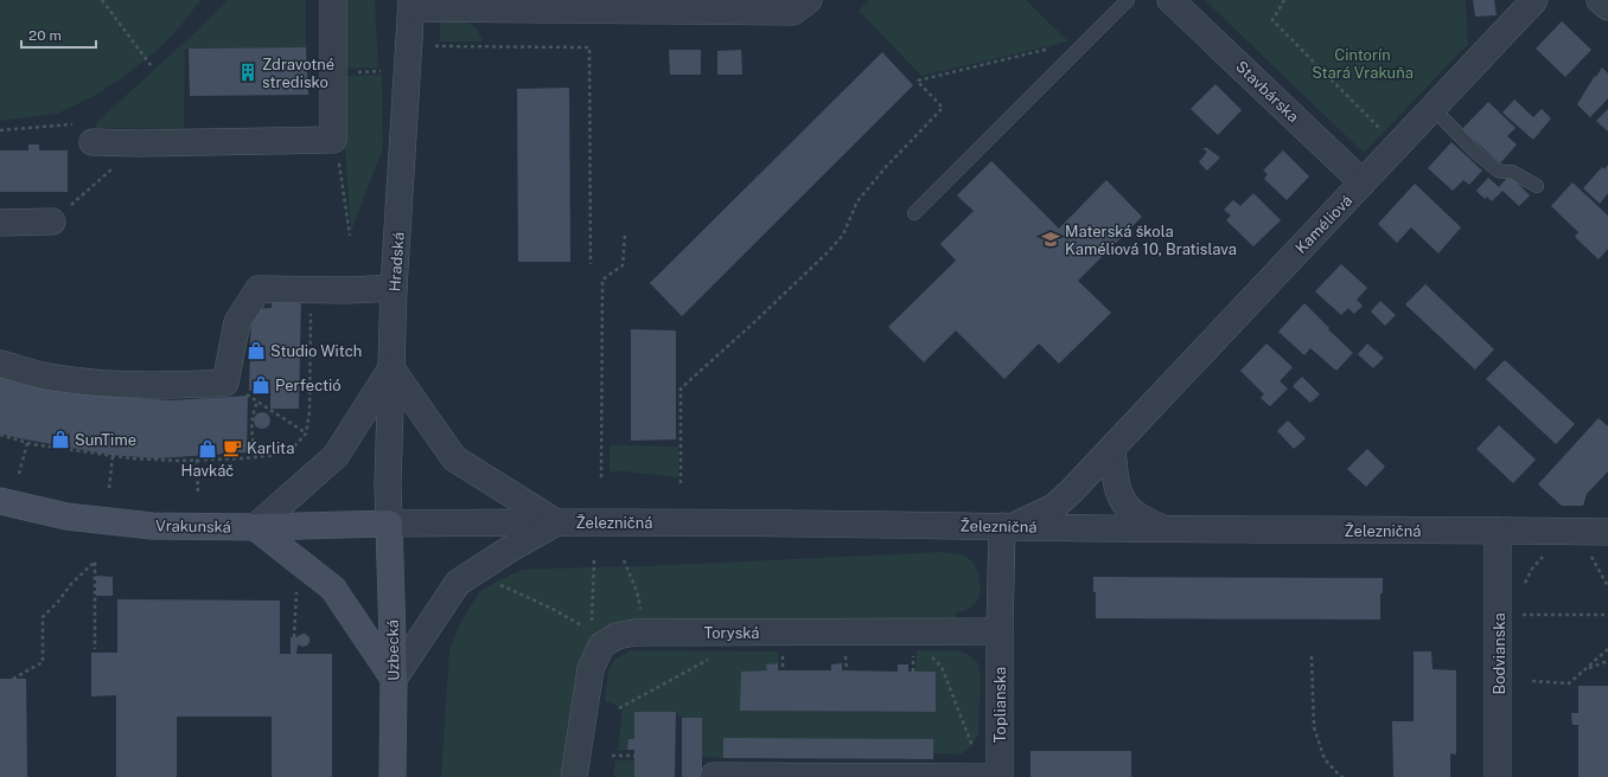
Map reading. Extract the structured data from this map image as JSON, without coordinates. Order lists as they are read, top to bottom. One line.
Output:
{"streets":{"street":["Stavbárska","Kaméliová","Hradská","Železničná","Vrakunská","Toryská","Uzbecká","Bodvianska","Toplianska"]},"crossings":[["Stavbárska","Kaméliová"],["Kaméliová","Železničná"],["Kaméliová","Toplianska"],["Hradská","Železničná"],["Hradská","Vrakunská"],["Hradská","Uzbecká"],["Železničná","Vrakunská"],["Železničná","Uzbecká"],["Železničná","Bodvianska"],["Železničná","Toplianska"],["Vrakunská","Uzbecká"],["Toryská","Toplianska"]],"parks":["Cintorín Stará Vrakuňa"],"places":{"building":["Zdravotné stredisko"],"school or university":["Materská škola Kaméliová 10, Bratislava"],"shop":["Studio Witch","Perfectió","SunTime","Havkáč"],"cafe":["Karlita"]},"scale_bar":"20 m"}
